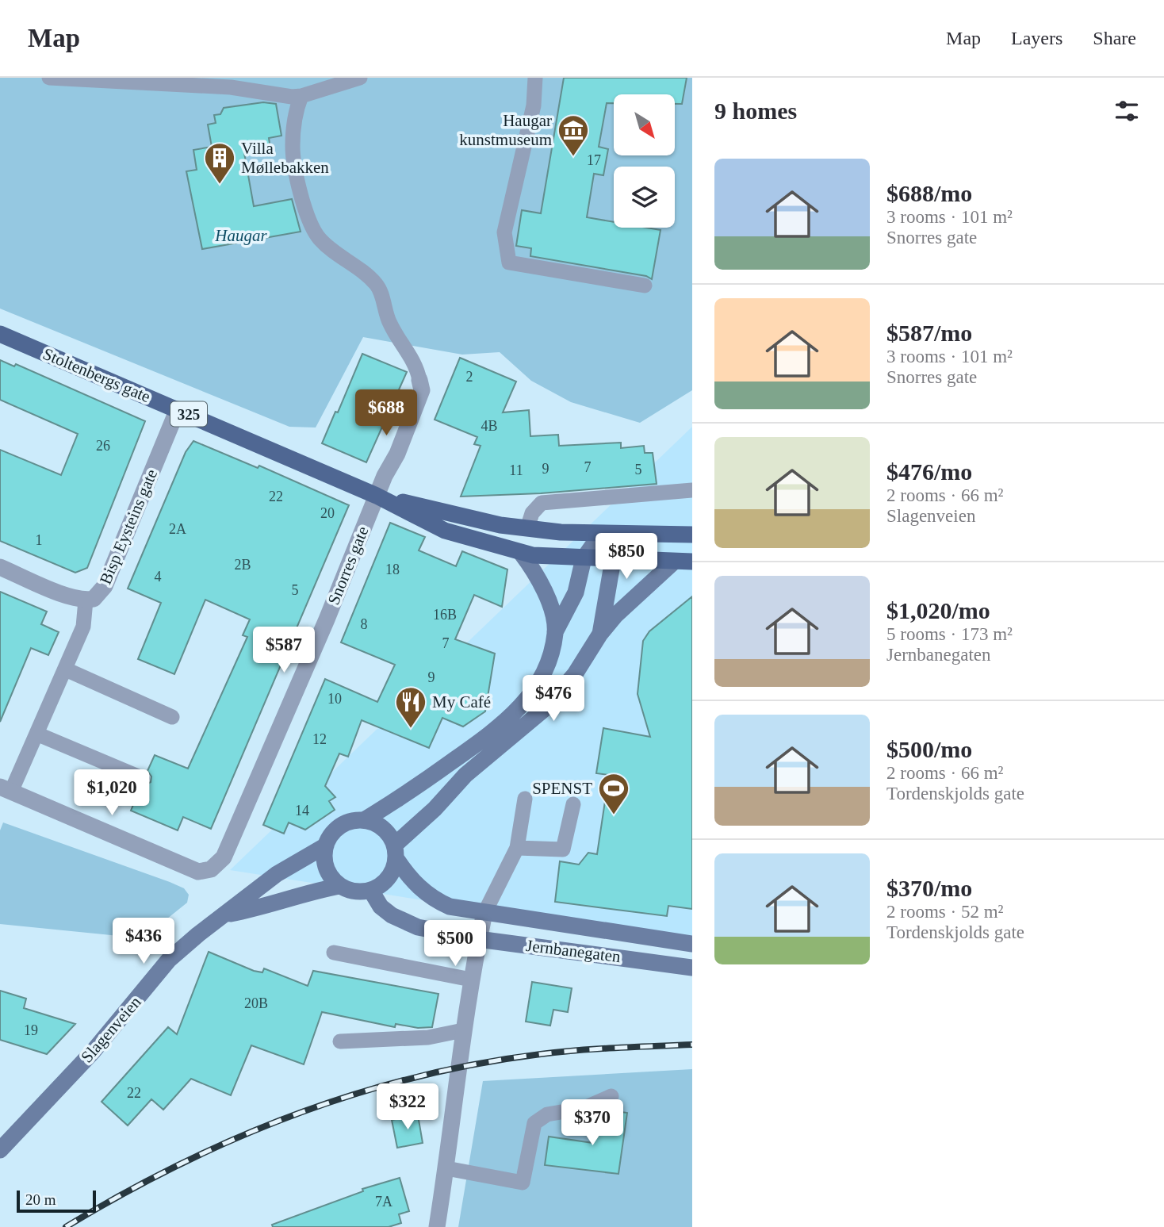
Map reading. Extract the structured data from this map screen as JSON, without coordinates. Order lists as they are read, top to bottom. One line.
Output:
{"streets":{"main road":["Stoltenbergs gate","325","Jernbanegaten","Slagenveien"],"street":["Bisp Eysteins gate","Snorres gate"]},"crossings":[["Stoltenbergs gate","Bisp Eysteins gate"],["Stoltenbergs gate","Snorres gate"],["Stoltenbergs gate","Slagenveien"],["Bisp Eysteins gate","Snorres gate"],["Jernbanegaten","Slagenveien"]],"parks":["Haugar"],"places":{"museum":["Haugar kunstmuseum"],"building":["Villa Møllebakken"],"restaurant":["My Café"],"sports":["SPENST"]},"house_numbers":["17","2","4B","26","7","9","5","11","22","20","2A","1","2B","18","4","5","16B","8","7","9","10","12","14","20B","19","22","7A"],"scale_bar":"20 m","north":"bottom right","page":{"header":"Map","nav":["Map","Layers","Share"],"heading":"9 homes","list":[{"name":"$688/mo","note":"3 rooms · 101 m² · Snorres gate"},{"name":"$587/mo","note":"3 rooms · 101 m² · Snorres gate"},{"name":"$476/mo","note":"2 rooms · 66 m² · Slagenveien"},{"name":"$1,020/mo","note":"5 rooms · 173 m² · Jernbanegaten"},{"name":"$500/mo","note":"2 rooms · 66 m² · Tordenskjolds gate"},{"name":"$370/mo","note":"2 rooms · 52 m² · Tordenskjolds gate"}],"price":["$688","$850","$587","$476","$1,020","$436","$500","$322","$370"],"scale":"20 m"}}
